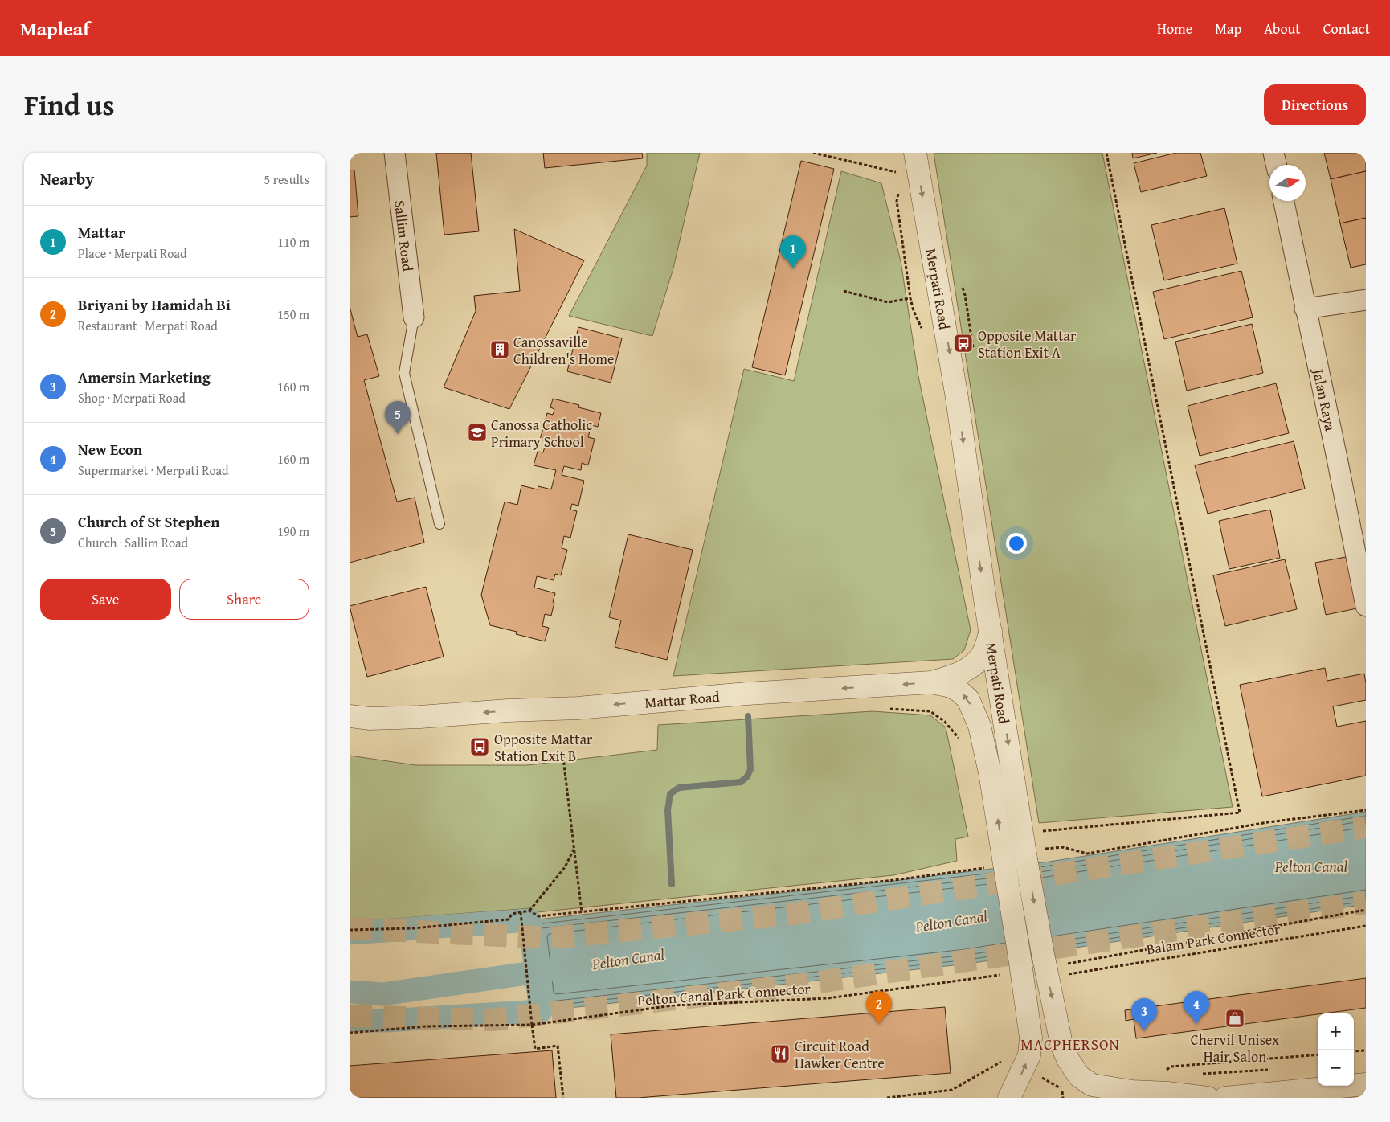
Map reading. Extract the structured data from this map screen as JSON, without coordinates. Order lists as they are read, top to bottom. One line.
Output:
{"streets":{"street":["Sallim Road","Merpati Road","Jalan Raya","Mattar Road"],"path":["Balam Park Connector","Pelton Canal Park Connector"]},"crossings":[["Merpati Road","Mattar Road"]],"one_way":["Mattar Road"],"districts":["MACPHERSON"],"water":["Pelton Canal"],"places":{"bus stop":["Opposite Mattar Station Exit A","Opposite Mattar Station Exit B"],"building":["Canossaville Children's Home"],"school or university":["Canossa Catholic Primary School"],"shop":["Chervil Unisex Hair Salon"],"restaurant":["Circuit Road Hawker Centre"]},"north":"right","page":{"header":"Mapleaf","nav":["Home","Map","About","Contact"],"title":"Find us","buttons":["Directions",["Save","Share"]],"heading":["Nearby","5 results"],"list":[{"mark":"1","name":"Mattar","note":"Place · Merpati Road","value":"110 m"},{"mark":"2","name":"Briyani by Hamidah Bi","note":"Restaurant · Merpati Road","value":"150 m"},{"mark":"3","name":"Amersin Marketing","note":"Shop · Merpati Road","value":"160 m"},{"mark":"4","name":"New Econ","note":"Supermarket · Merpati Road","value":"160 m"},{"mark":"5","name":"Church of St Stephen","note":"Church · Sallim Road","value":"190 m"}],"pins":["1","5","2","4","3"],"map_buttons":["+","−"]}}
